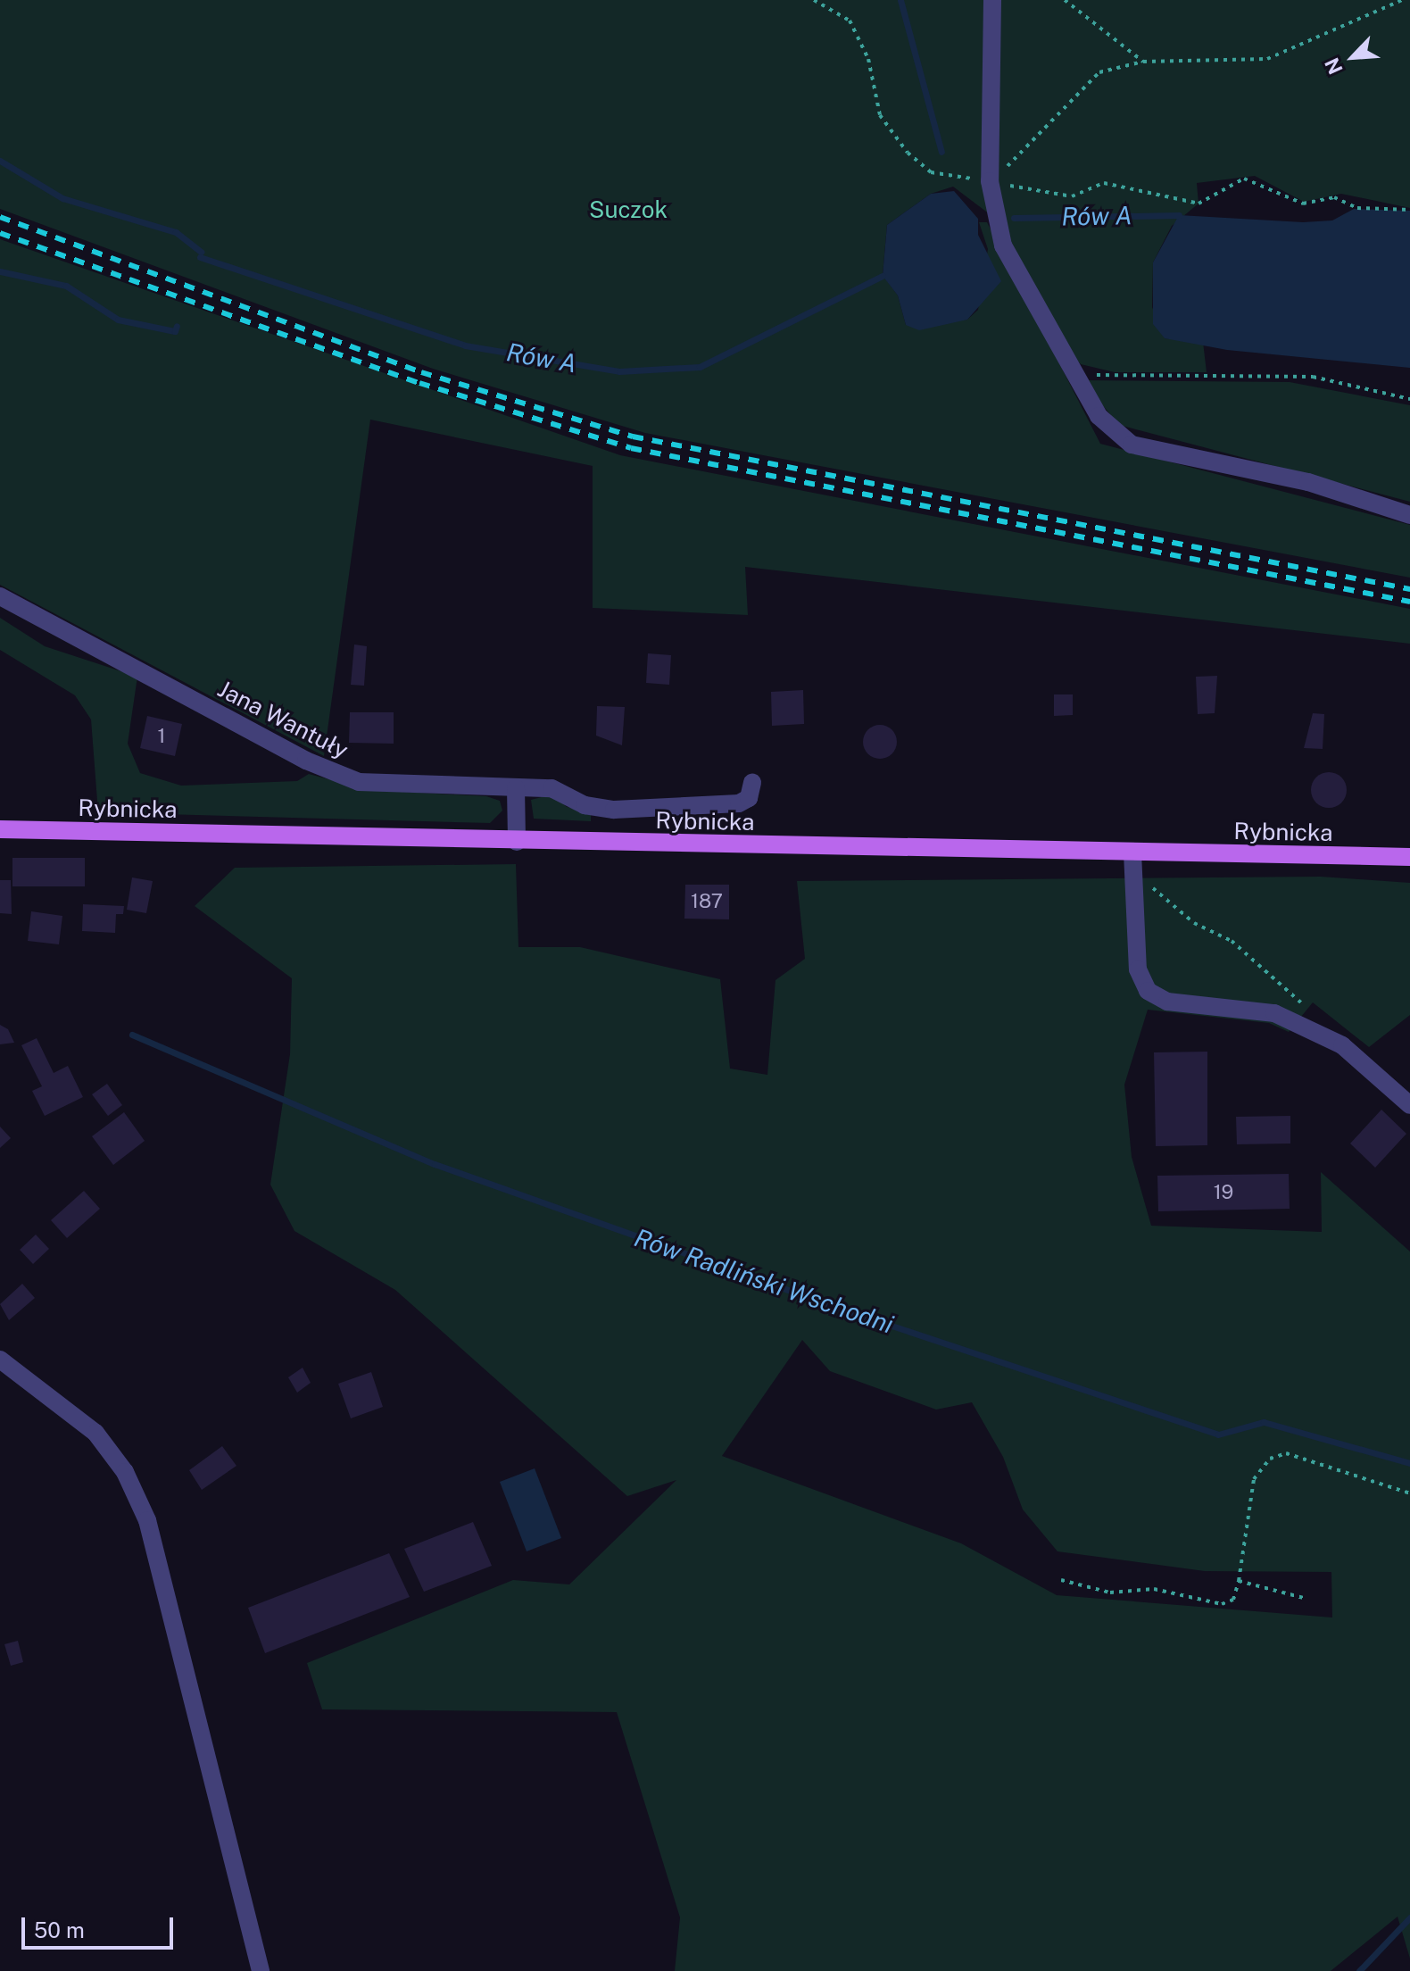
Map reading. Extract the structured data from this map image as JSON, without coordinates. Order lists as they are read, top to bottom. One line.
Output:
{"streets":{"main road":["Rybnicka"],"street":["Jana Wantuły"]},"water":["Rów A","Rów Radliński Wschodni"],"parks":["Suczok"],"house_numbers":["1","187","19"],"scale_bar":"50 m","north":"bottom left"}
